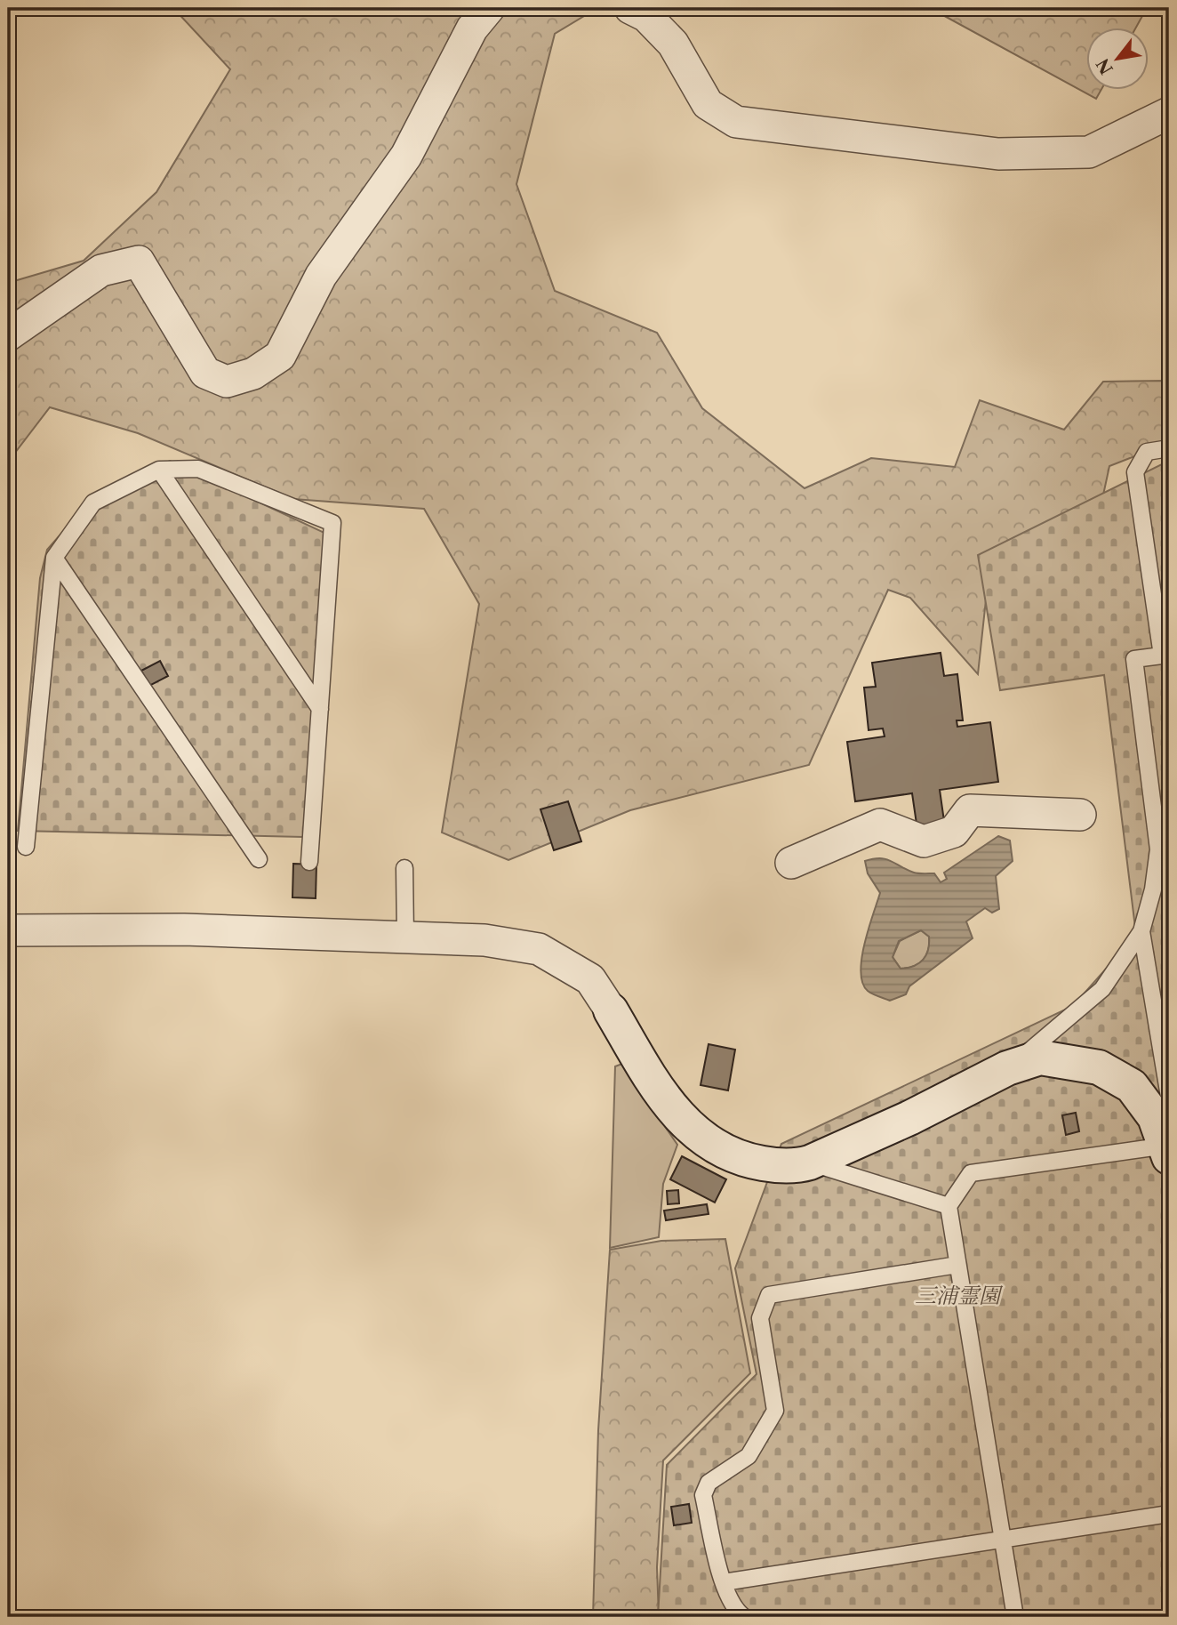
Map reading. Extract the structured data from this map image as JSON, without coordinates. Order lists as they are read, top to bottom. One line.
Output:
{"parks":["三浦霊園"],"north":"bottom left"}
